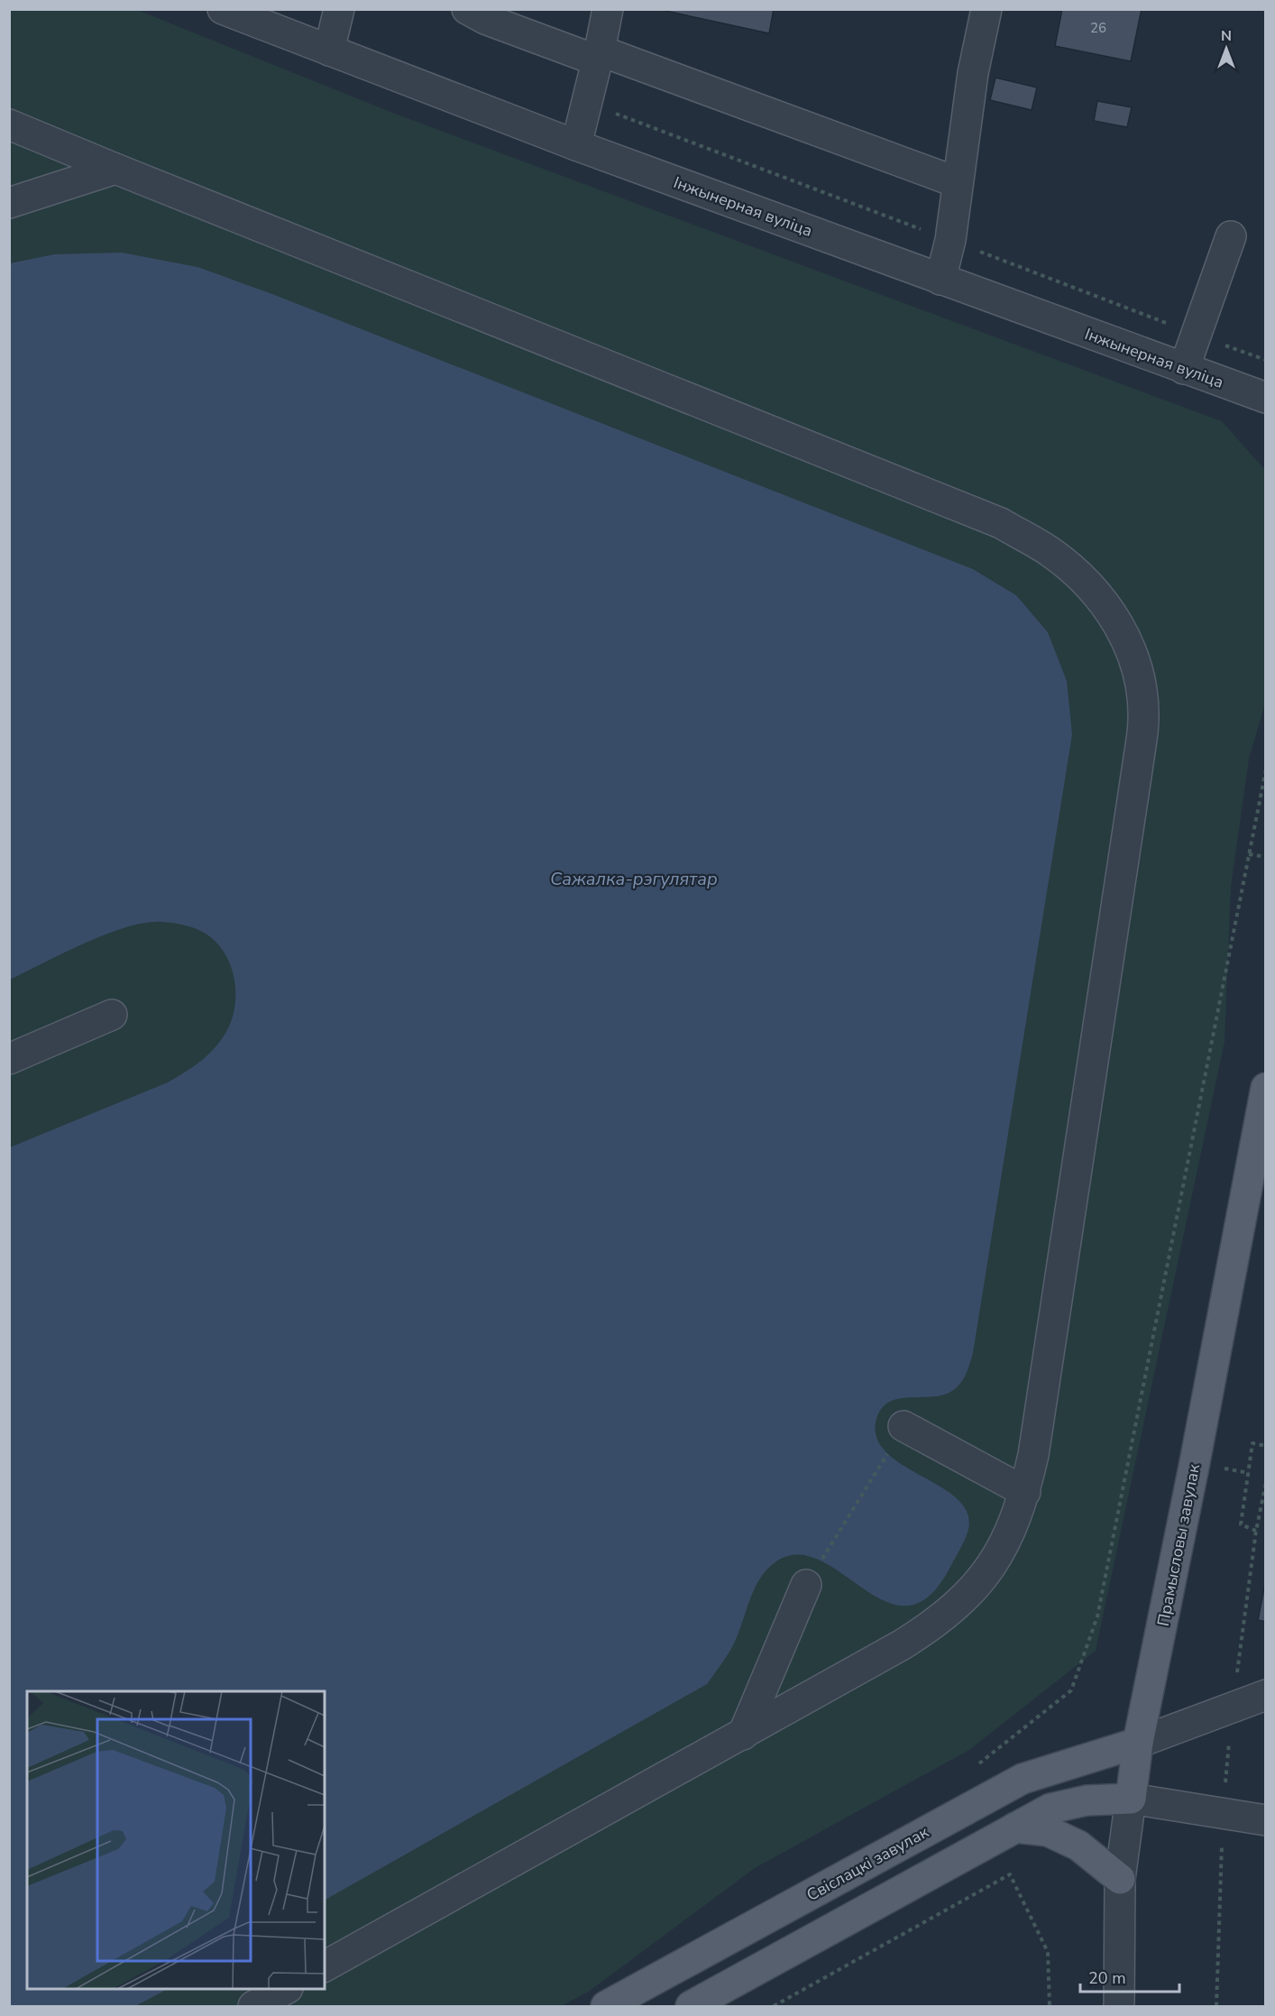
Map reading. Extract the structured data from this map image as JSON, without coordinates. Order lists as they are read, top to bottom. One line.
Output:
{"streets":{"main road":["Прамысловы завулак","Свіслацкі завулак"],"street":["Інжынерная вуліца"]},"crossings":[["Прамысловы завулак","Свіслацкі завулак"]],"water":["Сажалка-рэгулятар"],"house_numbers":["26"],"scale_bar":"20 m","north":"top"}
